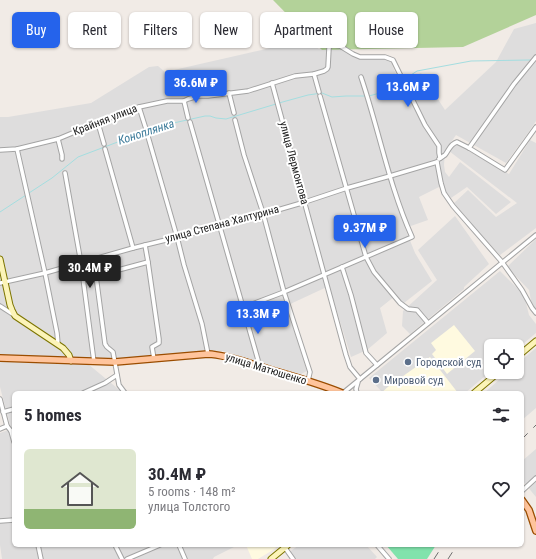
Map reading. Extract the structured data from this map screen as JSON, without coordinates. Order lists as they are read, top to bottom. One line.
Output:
{"streets":{"main road":["улица Матюшенко"],"street":["Крайняя улица","улица Лермонтова","улица Степана Халтурина"]},"crossings":[["Крайняя улица","улица Лермонтова"],["улица Лермонтова","улица Степана Халтурина"]],"water":["Коноплянка"],"places":["Городской суд","Мировой суд"],"page":{"chip":["Buy","Rent","Filters","New","Apartment","House"],"price":["36.6M ₽","13.6M ₽","9.37M ₽","30.4M ₽","13.3M ₽"],"heading":"5 homes","list":[{"name":"30.4M ₽","note":"5 rooms · 148 m² · улица Толстого"}]}}
